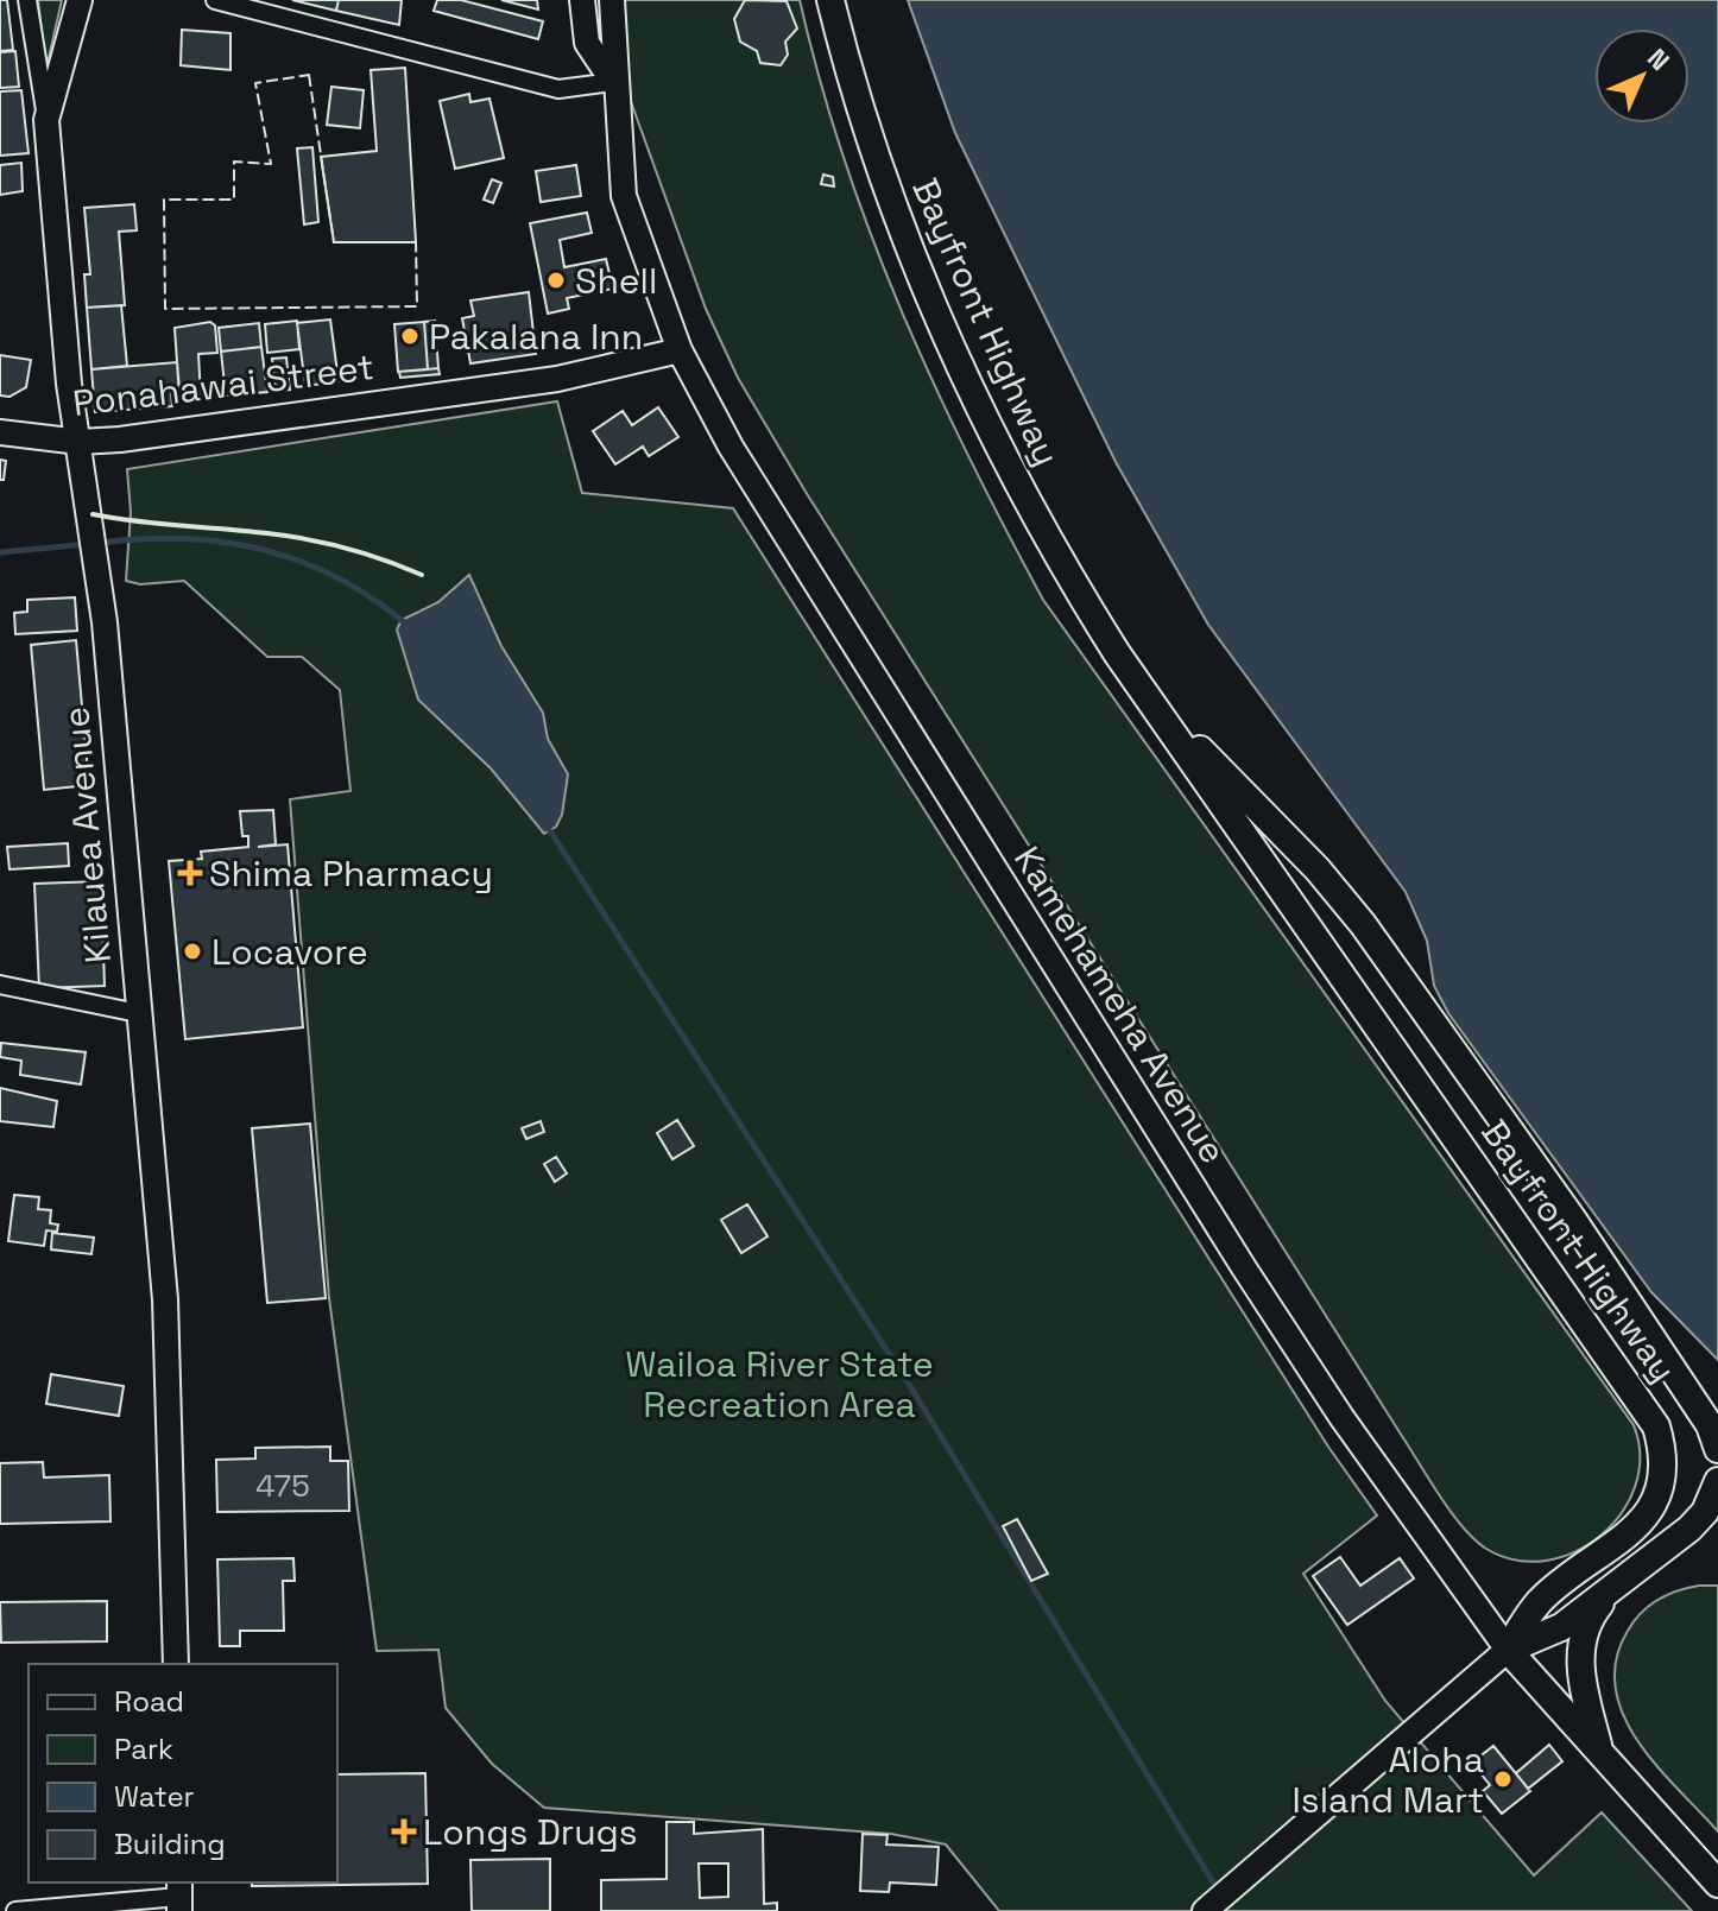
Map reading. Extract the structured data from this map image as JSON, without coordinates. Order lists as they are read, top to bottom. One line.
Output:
{"streets":{"main road":["Bayfront Highway","Kamehameha Avenue"],"street":["Ponahawai Street","Kilauea Avenue"]},"crossings":[["Bayfront Highway","Kamehameha Avenue"],["Ponahawai Street","Kilauea Avenue"],["Ponahawai Street","Kamehameha Avenue"]],"parks":["Wailoa River State Recreation Area"],"places":{"other":["Shell","Pakalana Inn","Locavore","Aloha Island Mart"],"health":["Shima Pharmacy","Longs Drugs"]},"house_numbers":["475"],"legend":["Road","Park","Water","Building"],"north":"top right"}
